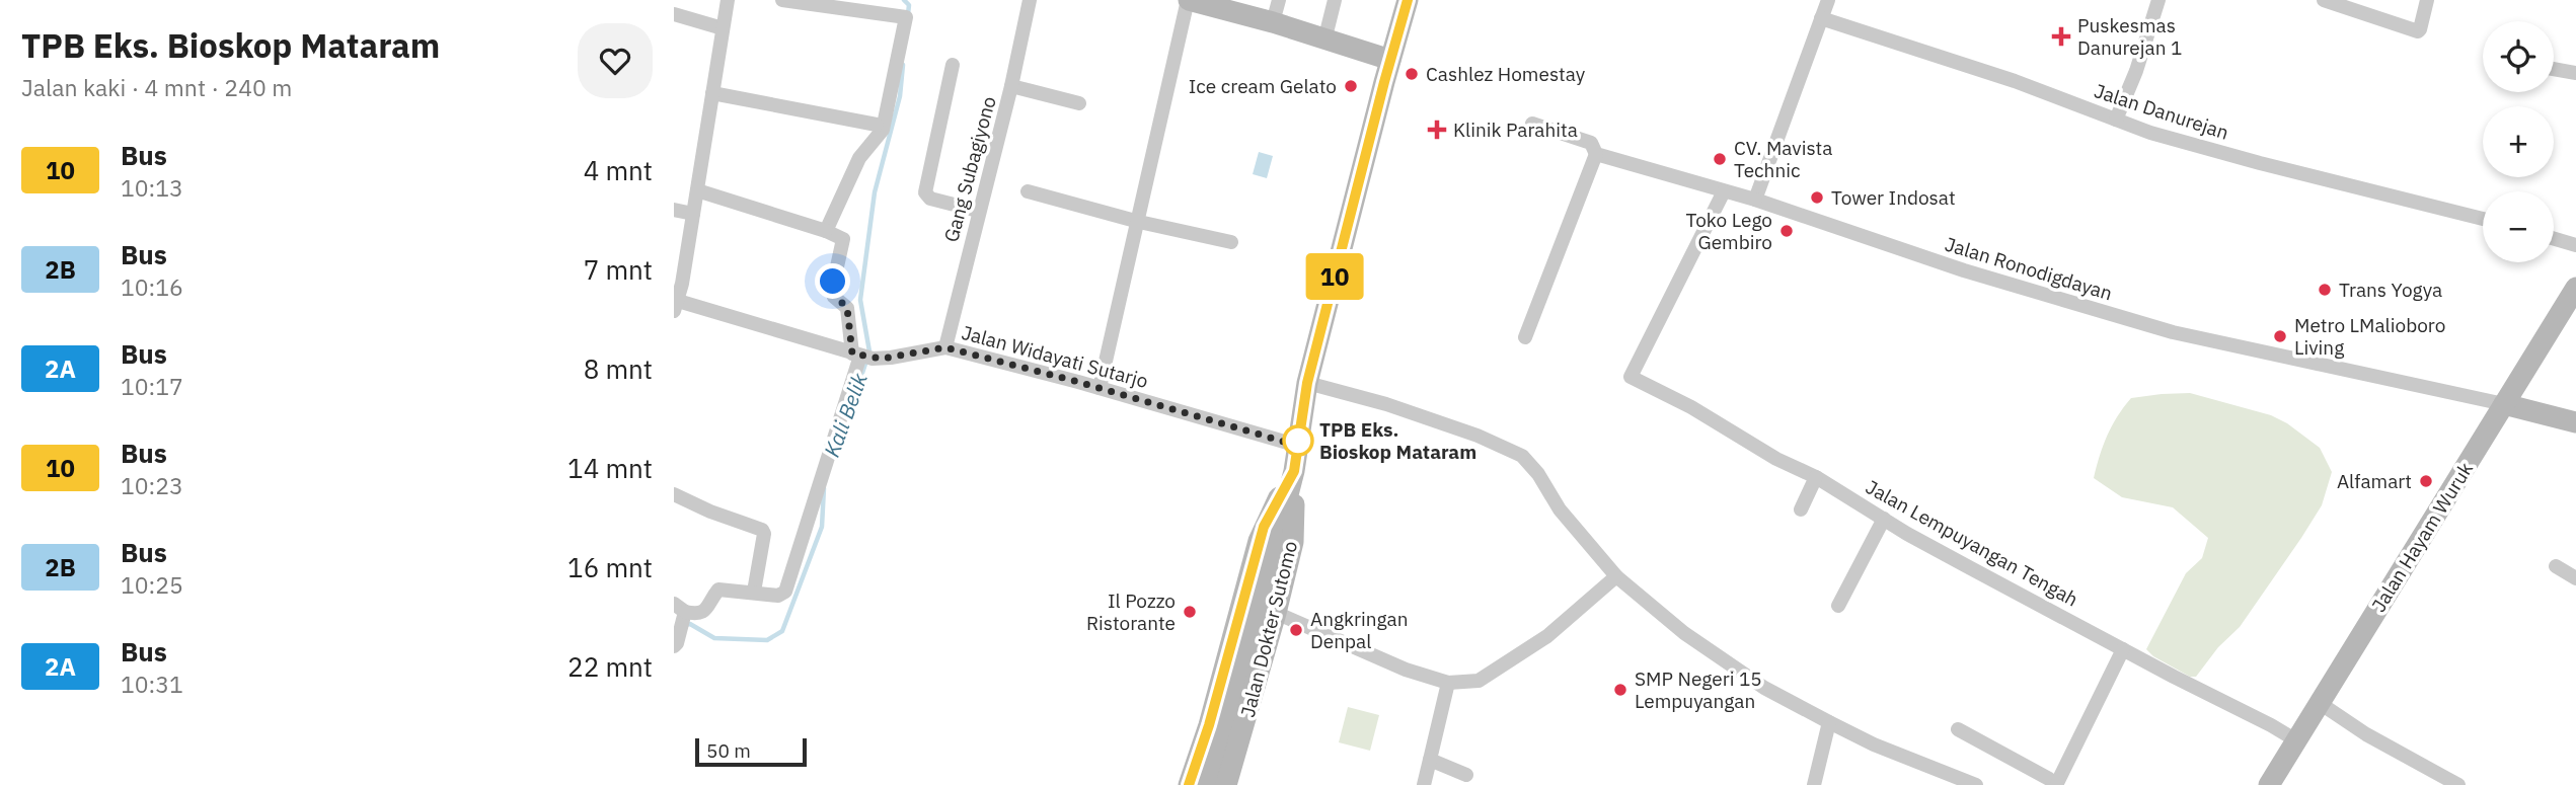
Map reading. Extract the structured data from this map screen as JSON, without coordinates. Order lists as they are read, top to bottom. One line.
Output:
{"streets":{"main road":["Jalan Hayam Wuruk","Jalan Dokter Sutomo"],"street":["Jalan Danurejan","Gang Subagiyono","Jalan Ronodigdayan","Jalan Widayati Sutarjo","Jalan Lempuyangan Tengah"]},"crossings":[["Gang Subagiyono","Jalan Widayati Sutarjo"],["Jalan Ronodigdayan","Jalan Hayam Wuruk"],["Jalan Ronodigdayan","Jalan Lempuyangan Tengah"],["Jalan Widayati Sutarjo","Jalan Dokter Sutomo"],["Jalan Hayam Wuruk","Jalan Lempuyangan Tengah"]],"water":["Kali Belik"],"places":{"health":["Puskesmas Danurejan 1","Klinik Parahita"],"other":["Cashlez Homestay","Ice cream Gelato","CV. Mavista Technic","Tower Indosat","Toko Lego Gembiro","Trans Yogya","Metro LMalioboro Living","TPB Eks. Bioskop Mataram","Alfamart","Il Pozzo Ristorante","Angkringan Denpal","SMP Negeri 15 Lempuyangan"]},"lines":["bus line 10"],"scale_bar":"50 m","page":{"heading":["TPB Eks. Bioskop Mataram","Jalan kaki · 4 mnt · 240 m"],"on_map":"10","map_buttons":["+","−"],"list":[{"mark":"10","name":"Bus","note":"10:13","value":"4 mnt"},{"mark":"2B","name":"Bus","note":"10:16","value":"7 mnt"},{"mark":"2A","name":"Bus","note":"10:17","value":"8 mnt"},{"mark":"10","name":"Bus","note":"10:23","value":"14 mnt"},{"mark":"2B","name":"Bus","note":"10:25","value":"16 mnt"},{"mark":"2A","name":"Bus","note":"10:31","value":"22 mnt"}],"scale":"50 m"}}
